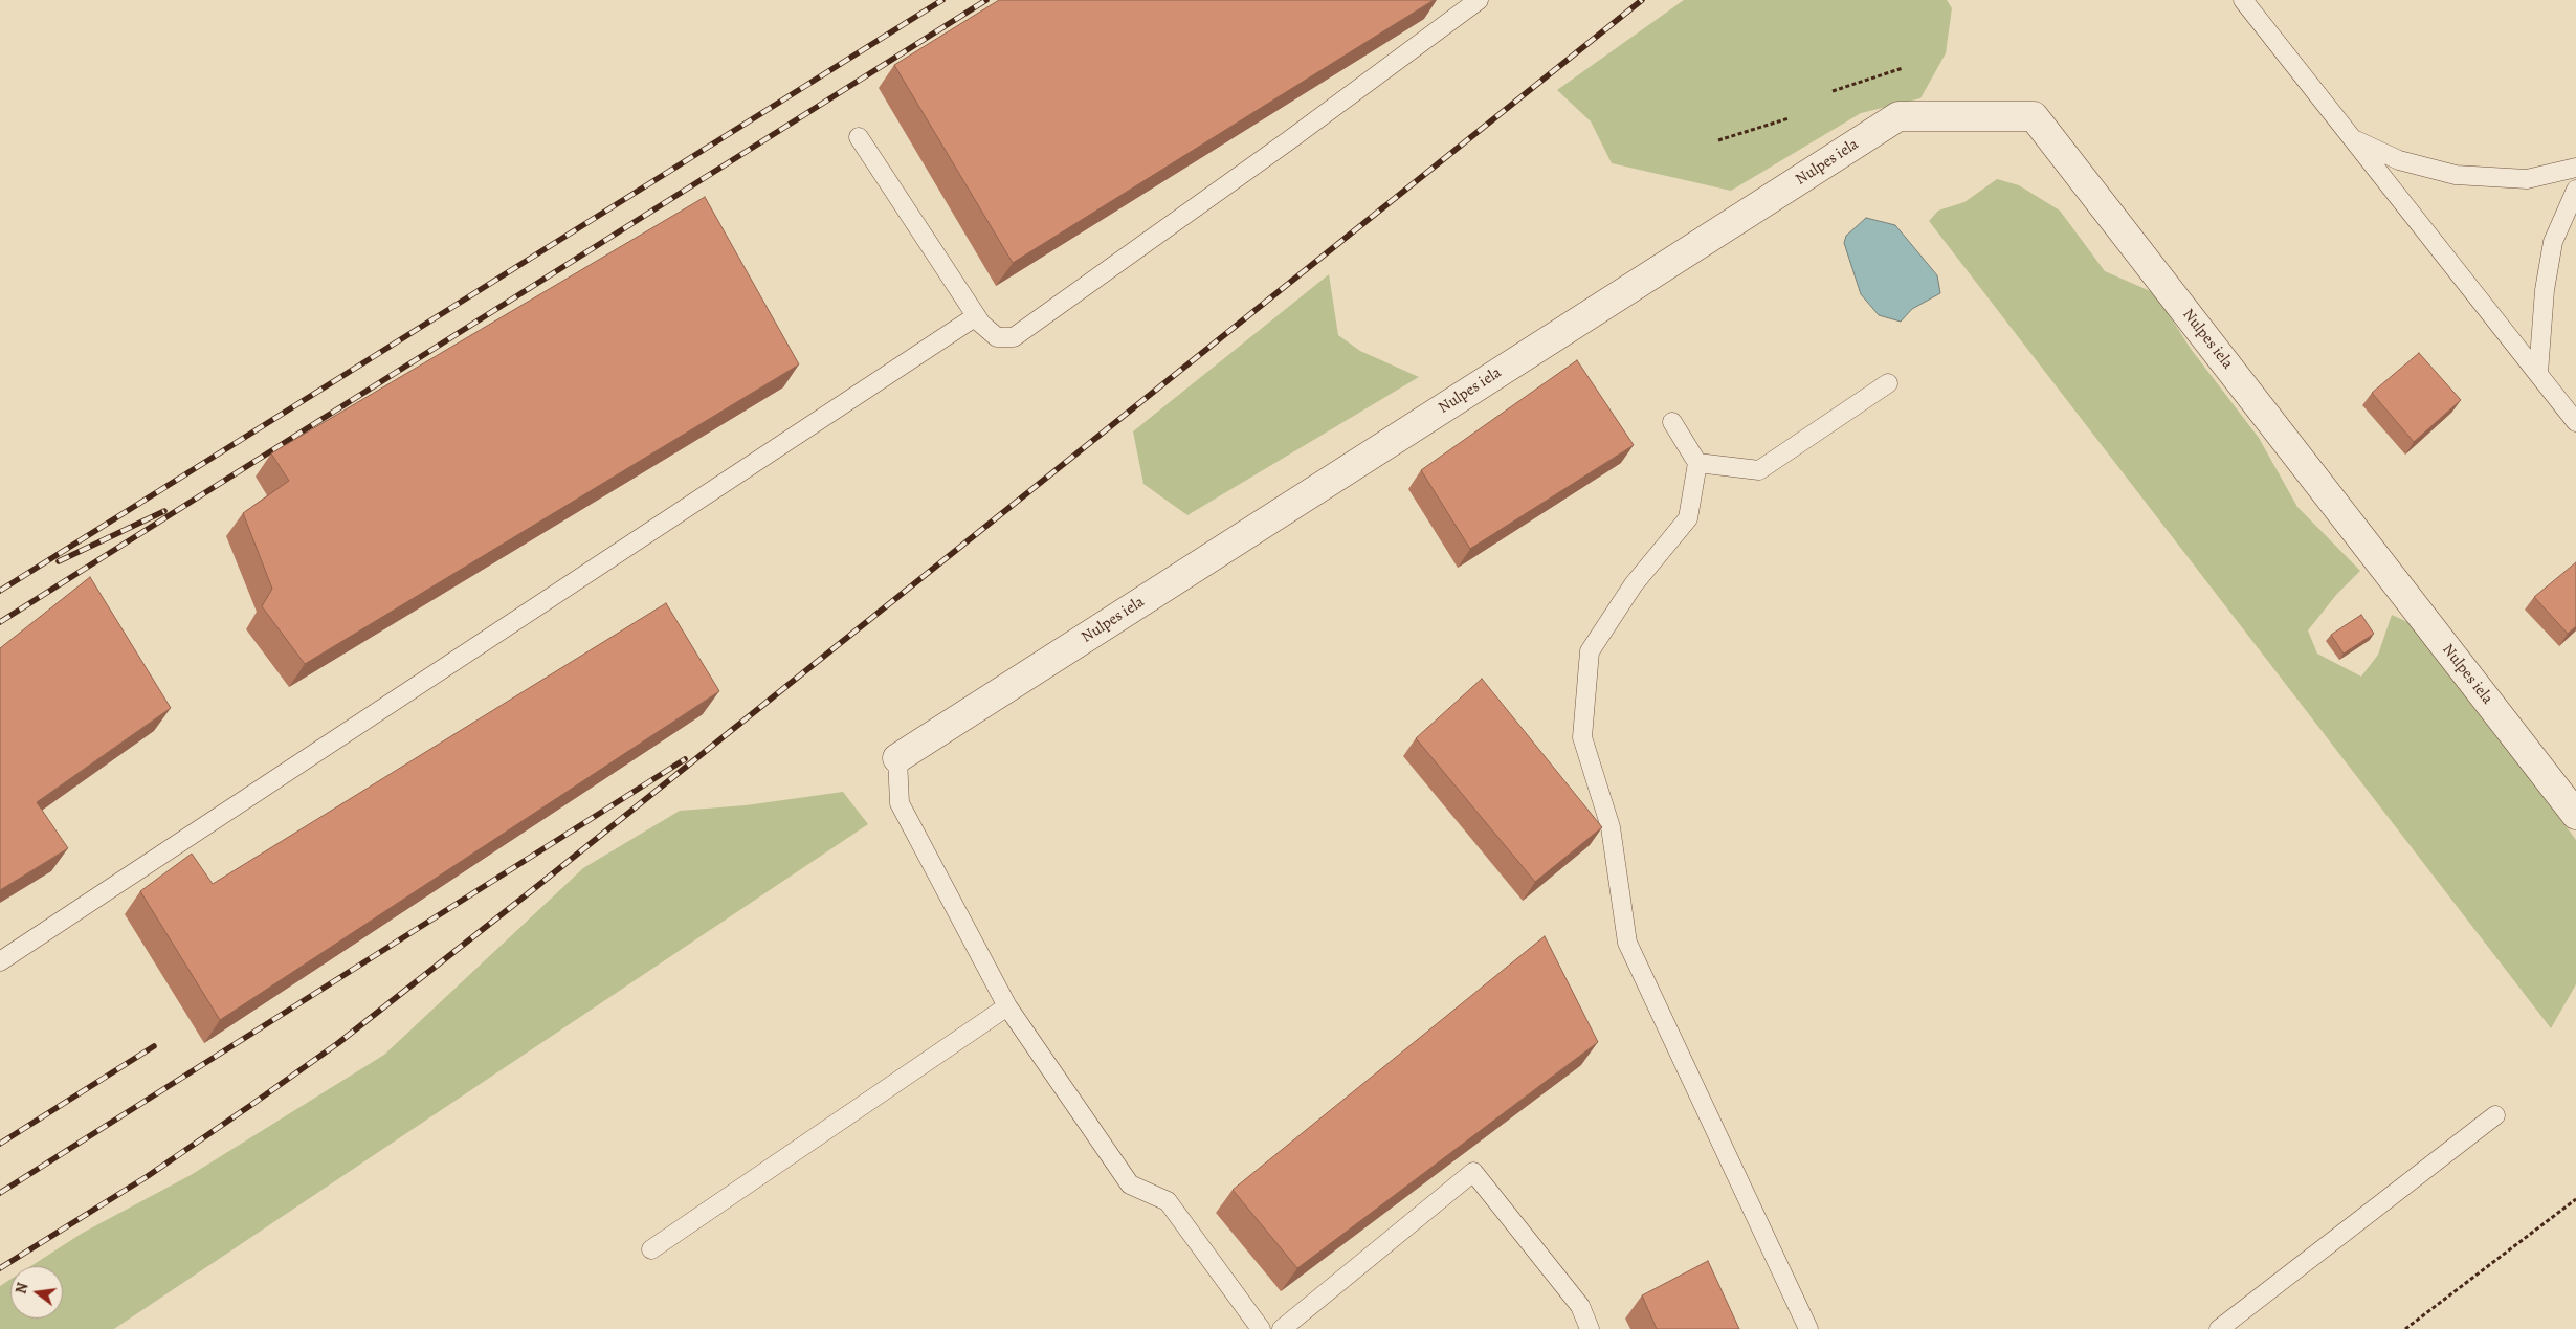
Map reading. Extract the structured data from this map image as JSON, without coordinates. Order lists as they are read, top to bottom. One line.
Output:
{"streets":{"street":["Nulpes iela"]},"north":"left"}
